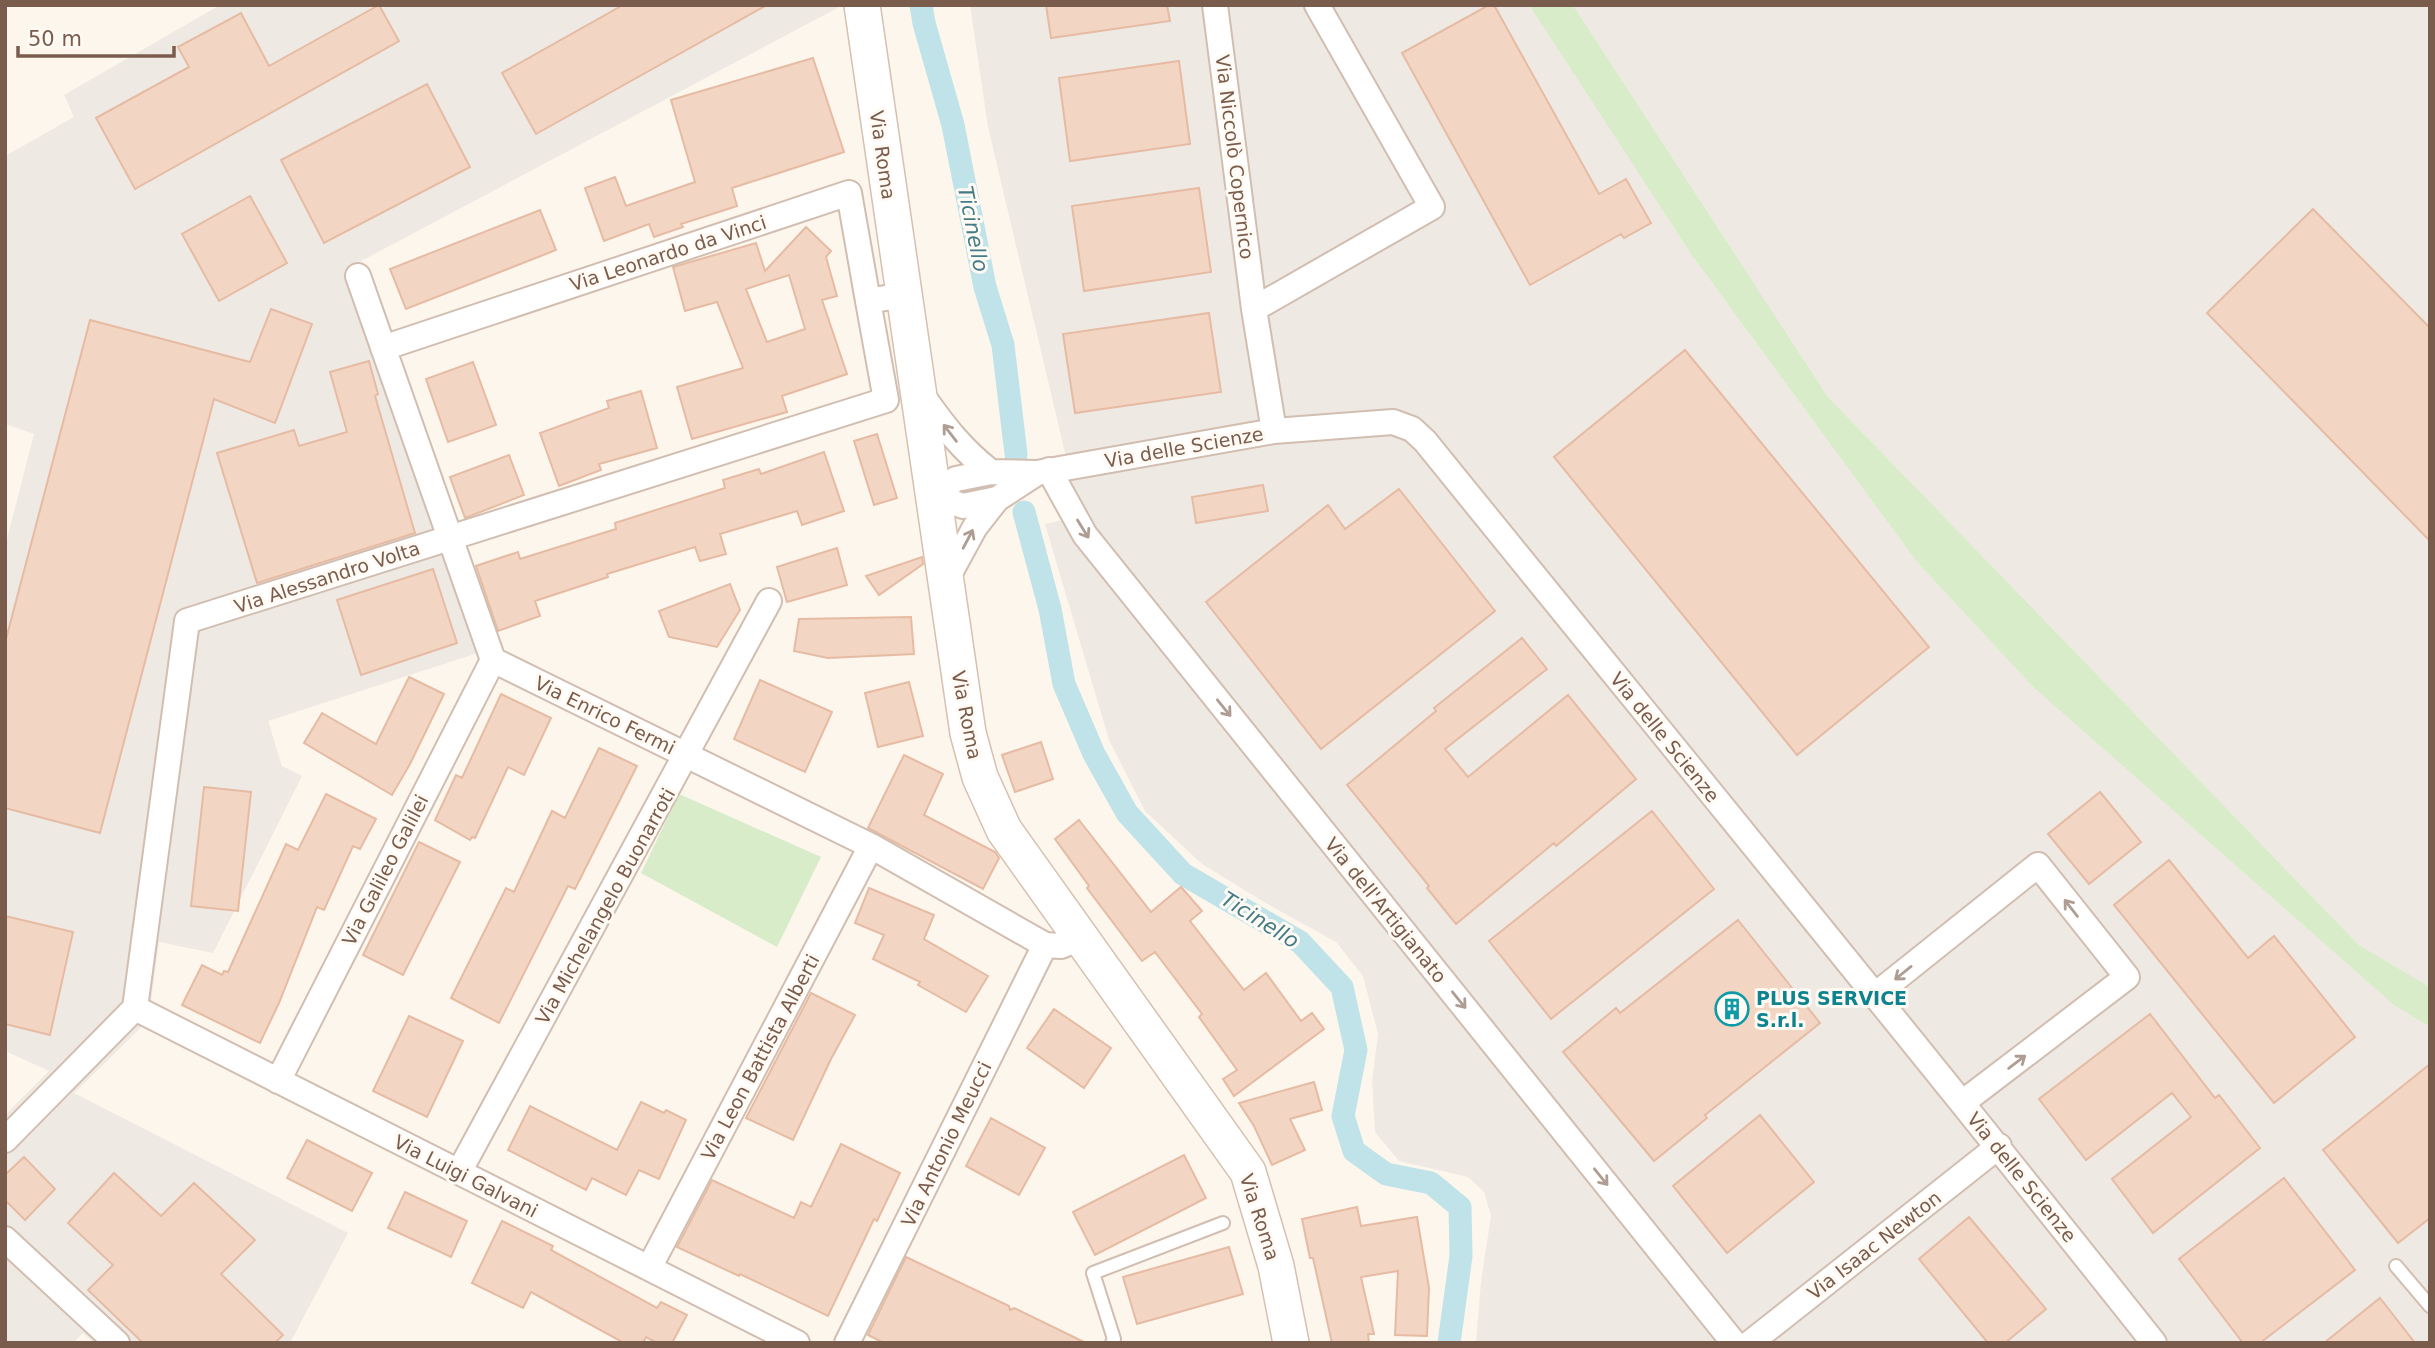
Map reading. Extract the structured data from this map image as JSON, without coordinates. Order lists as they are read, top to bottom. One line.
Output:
{"streets":{"street":["Via Roma","Via Niccolò Copernico","Via Leonardo da Vinci","Via delle Scienze","Via Alessandro Volta","Via Enrico Fermi","Via Galileo Galilei","Via Michelangelo Buonarroti","Via dell'Artigianato","Via Leon Battista Alberti","Via Antonio Meucci","Via Luigi Galvani","Via Isaac Newton"]},"crossings":[["Via Roma","Via delle Scienze"],["Via Niccolò Copernico","Via delle Scienze"],["Via Leonardo da Vinci","Via Alessandro Volta"],["Via delle Scienze","Via dell'Artigianato"],["Via delle Scienze","Via Isaac Newton"],["Via Alessandro Volta","Via Luigi Galvani"],["Via Enrico Fermi","Via Galileo Galilei"],["Via Enrico Fermi","Via Michelangelo Buonarroti"],["Via Enrico Fermi","Via Leon Battista Alberti"],["Via Enrico Fermi","Via Antonio Meucci"],["Via Galileo Galilei","Via Luigi Galvani"],["Via Michelangelo Buonarroti","Via Luigi Galvani"],["Via Leon Battista Alberti","Via Luigi Galvani"]],"one_way":["Via dell'Artigianato"],"water":["Ticinello"],"places":{"building":["PLUS SERVICE S.r.l."]},"scale_bar":"50 m"}
